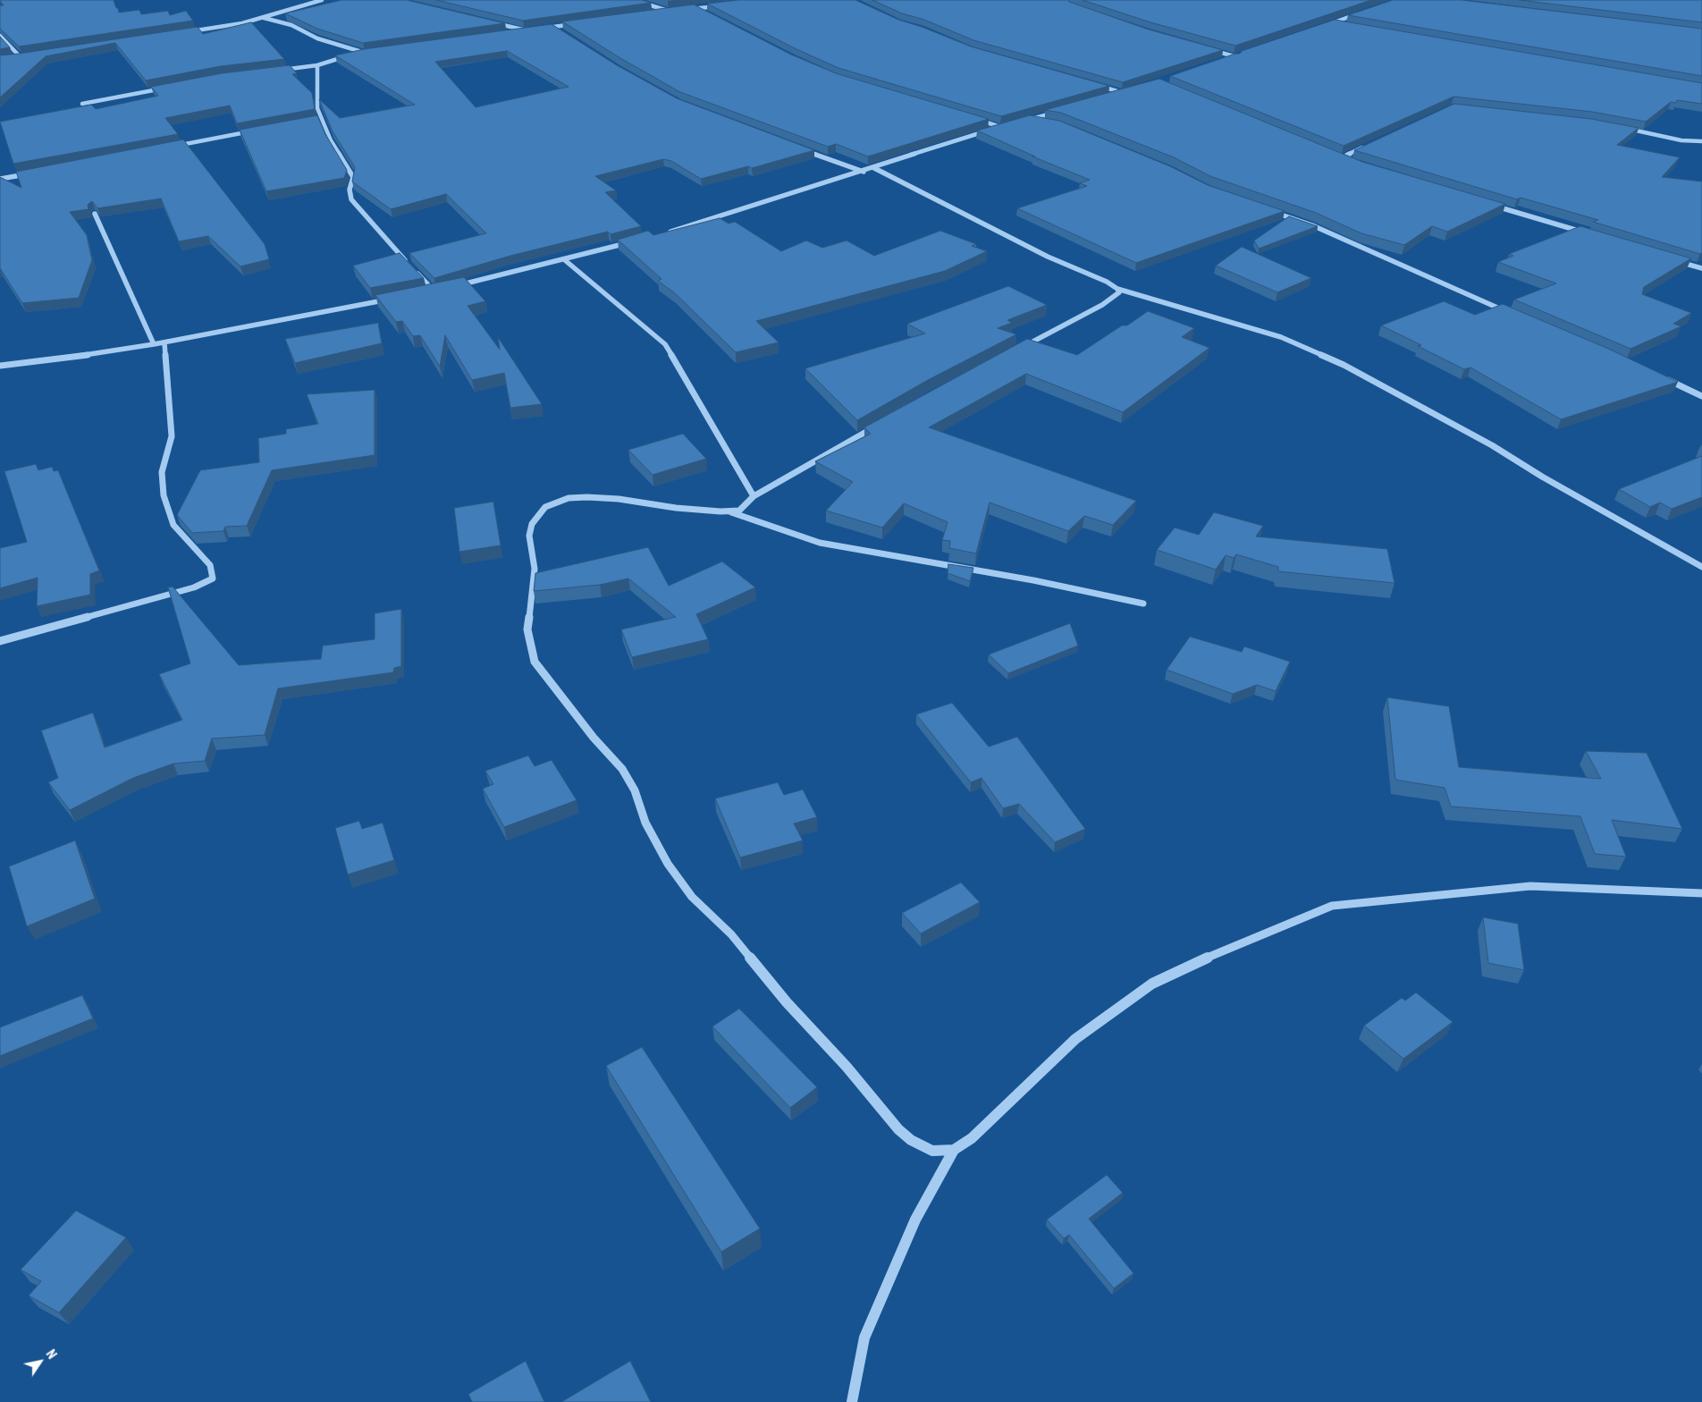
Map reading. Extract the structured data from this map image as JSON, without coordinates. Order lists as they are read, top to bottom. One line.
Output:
{"north":"top right"}
